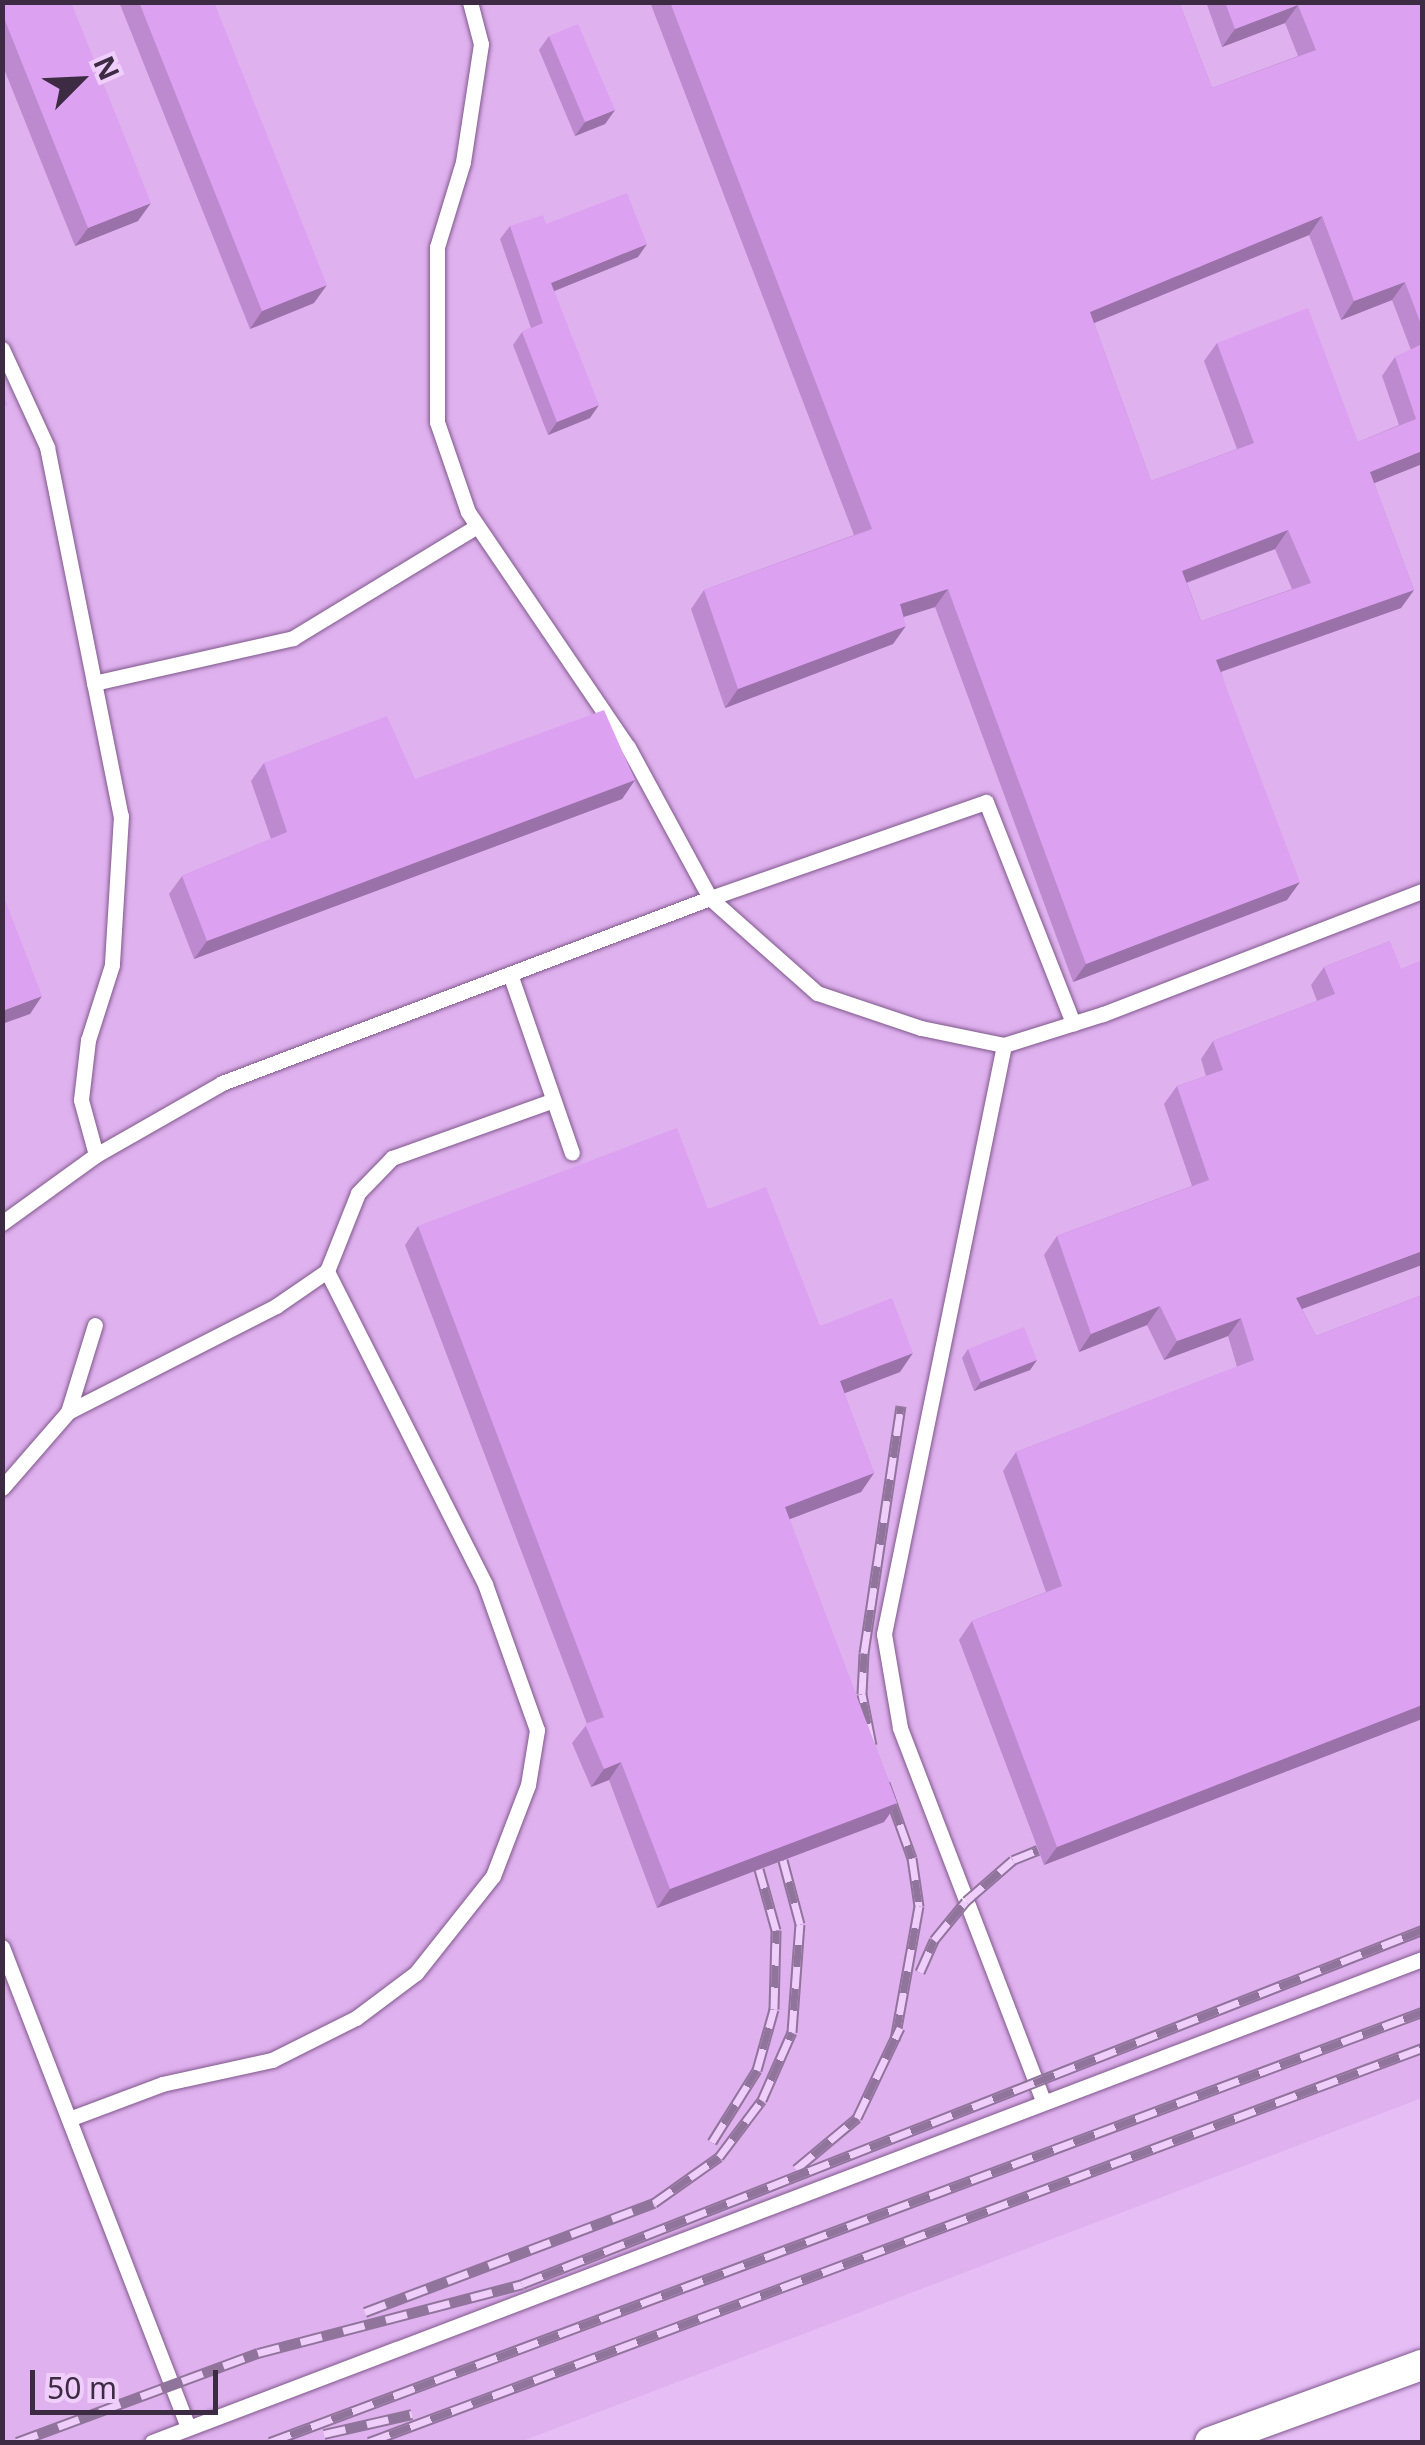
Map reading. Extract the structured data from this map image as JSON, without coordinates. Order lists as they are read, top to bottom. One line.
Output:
{"scale_bar":"50 m","north":"top right"}
